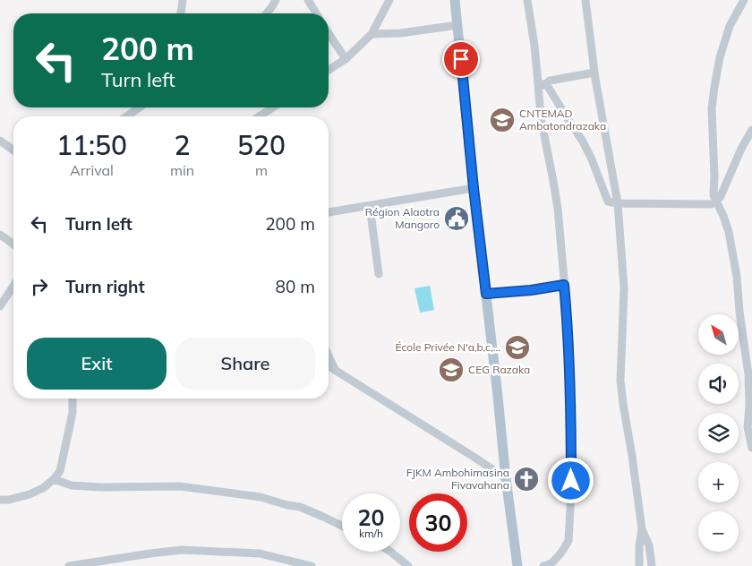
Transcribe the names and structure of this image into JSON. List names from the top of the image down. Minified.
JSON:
{"places":{"school or university":["CNTEMAD Ambatondrazaka","École Privée N'a,b,c,...","CEG Razaka"],"public building":["Région Alaotra Mangoro"],"church":["FJKM Ambohimasina Fivavahana"]},"north":"top left","page":{"turn":["200 m","Turn left"],"eta":["11:50","Arrival","2","min","520","m"],"list":[{"name":"Turn left","value":"200 m"},{"name":"Turn right","value":"80 m"}],"map_buttons":["+","−"],"buttons":["Exit","Share"],"speed":"20 km/h","limit":"30"}}
